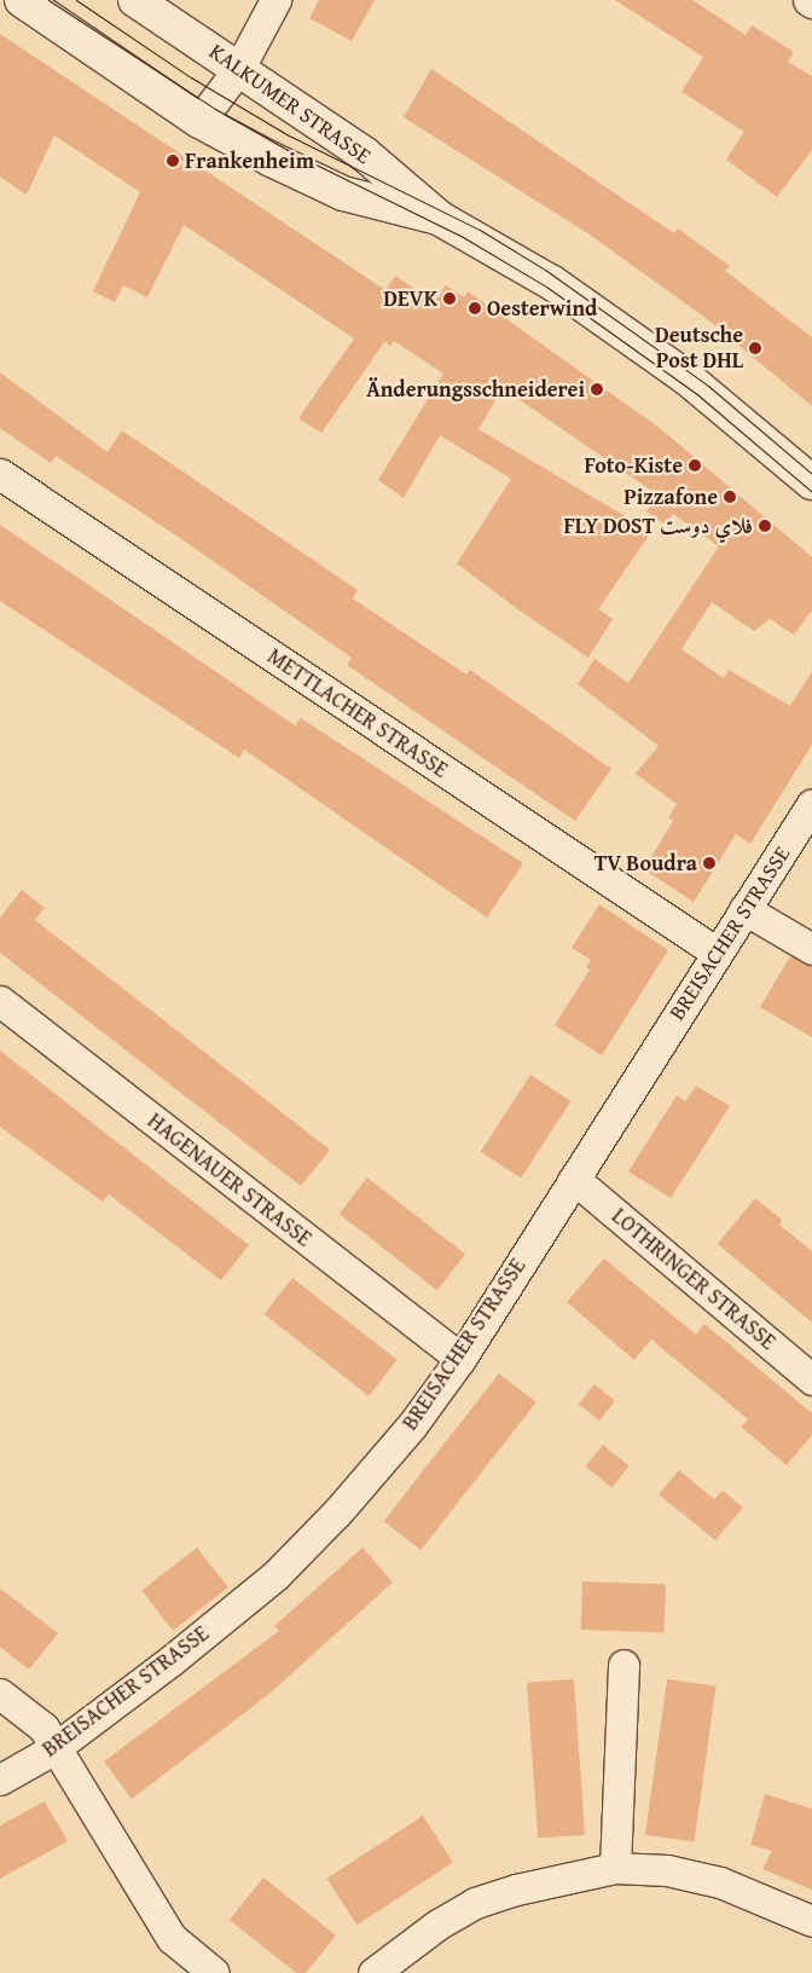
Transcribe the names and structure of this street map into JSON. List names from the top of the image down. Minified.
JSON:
{"streets":{"main road":["KALKUMER STRASSE"],"street":["METTLACHER STRASSE","BREISACHER STRASSE","HAGENAUER STRASSE","LOTHRINGER STRASSE"]},"crossings":[["METTLACHER STRASSE","BREISACHER STRASSE"],["BREISACHER STRASSE","HAGENAUER STRASSE"],["BREISACHER STRASSE","LOTHRINGER STRASSE"]],"places":["Frankenheim","DEVK","Oesterwind","Deutsche Post DHL","Änderungsschneiderei","Foto-Kiste","Pizzafone","FLY DOST فلاي دوست","TV Boudra"]}
